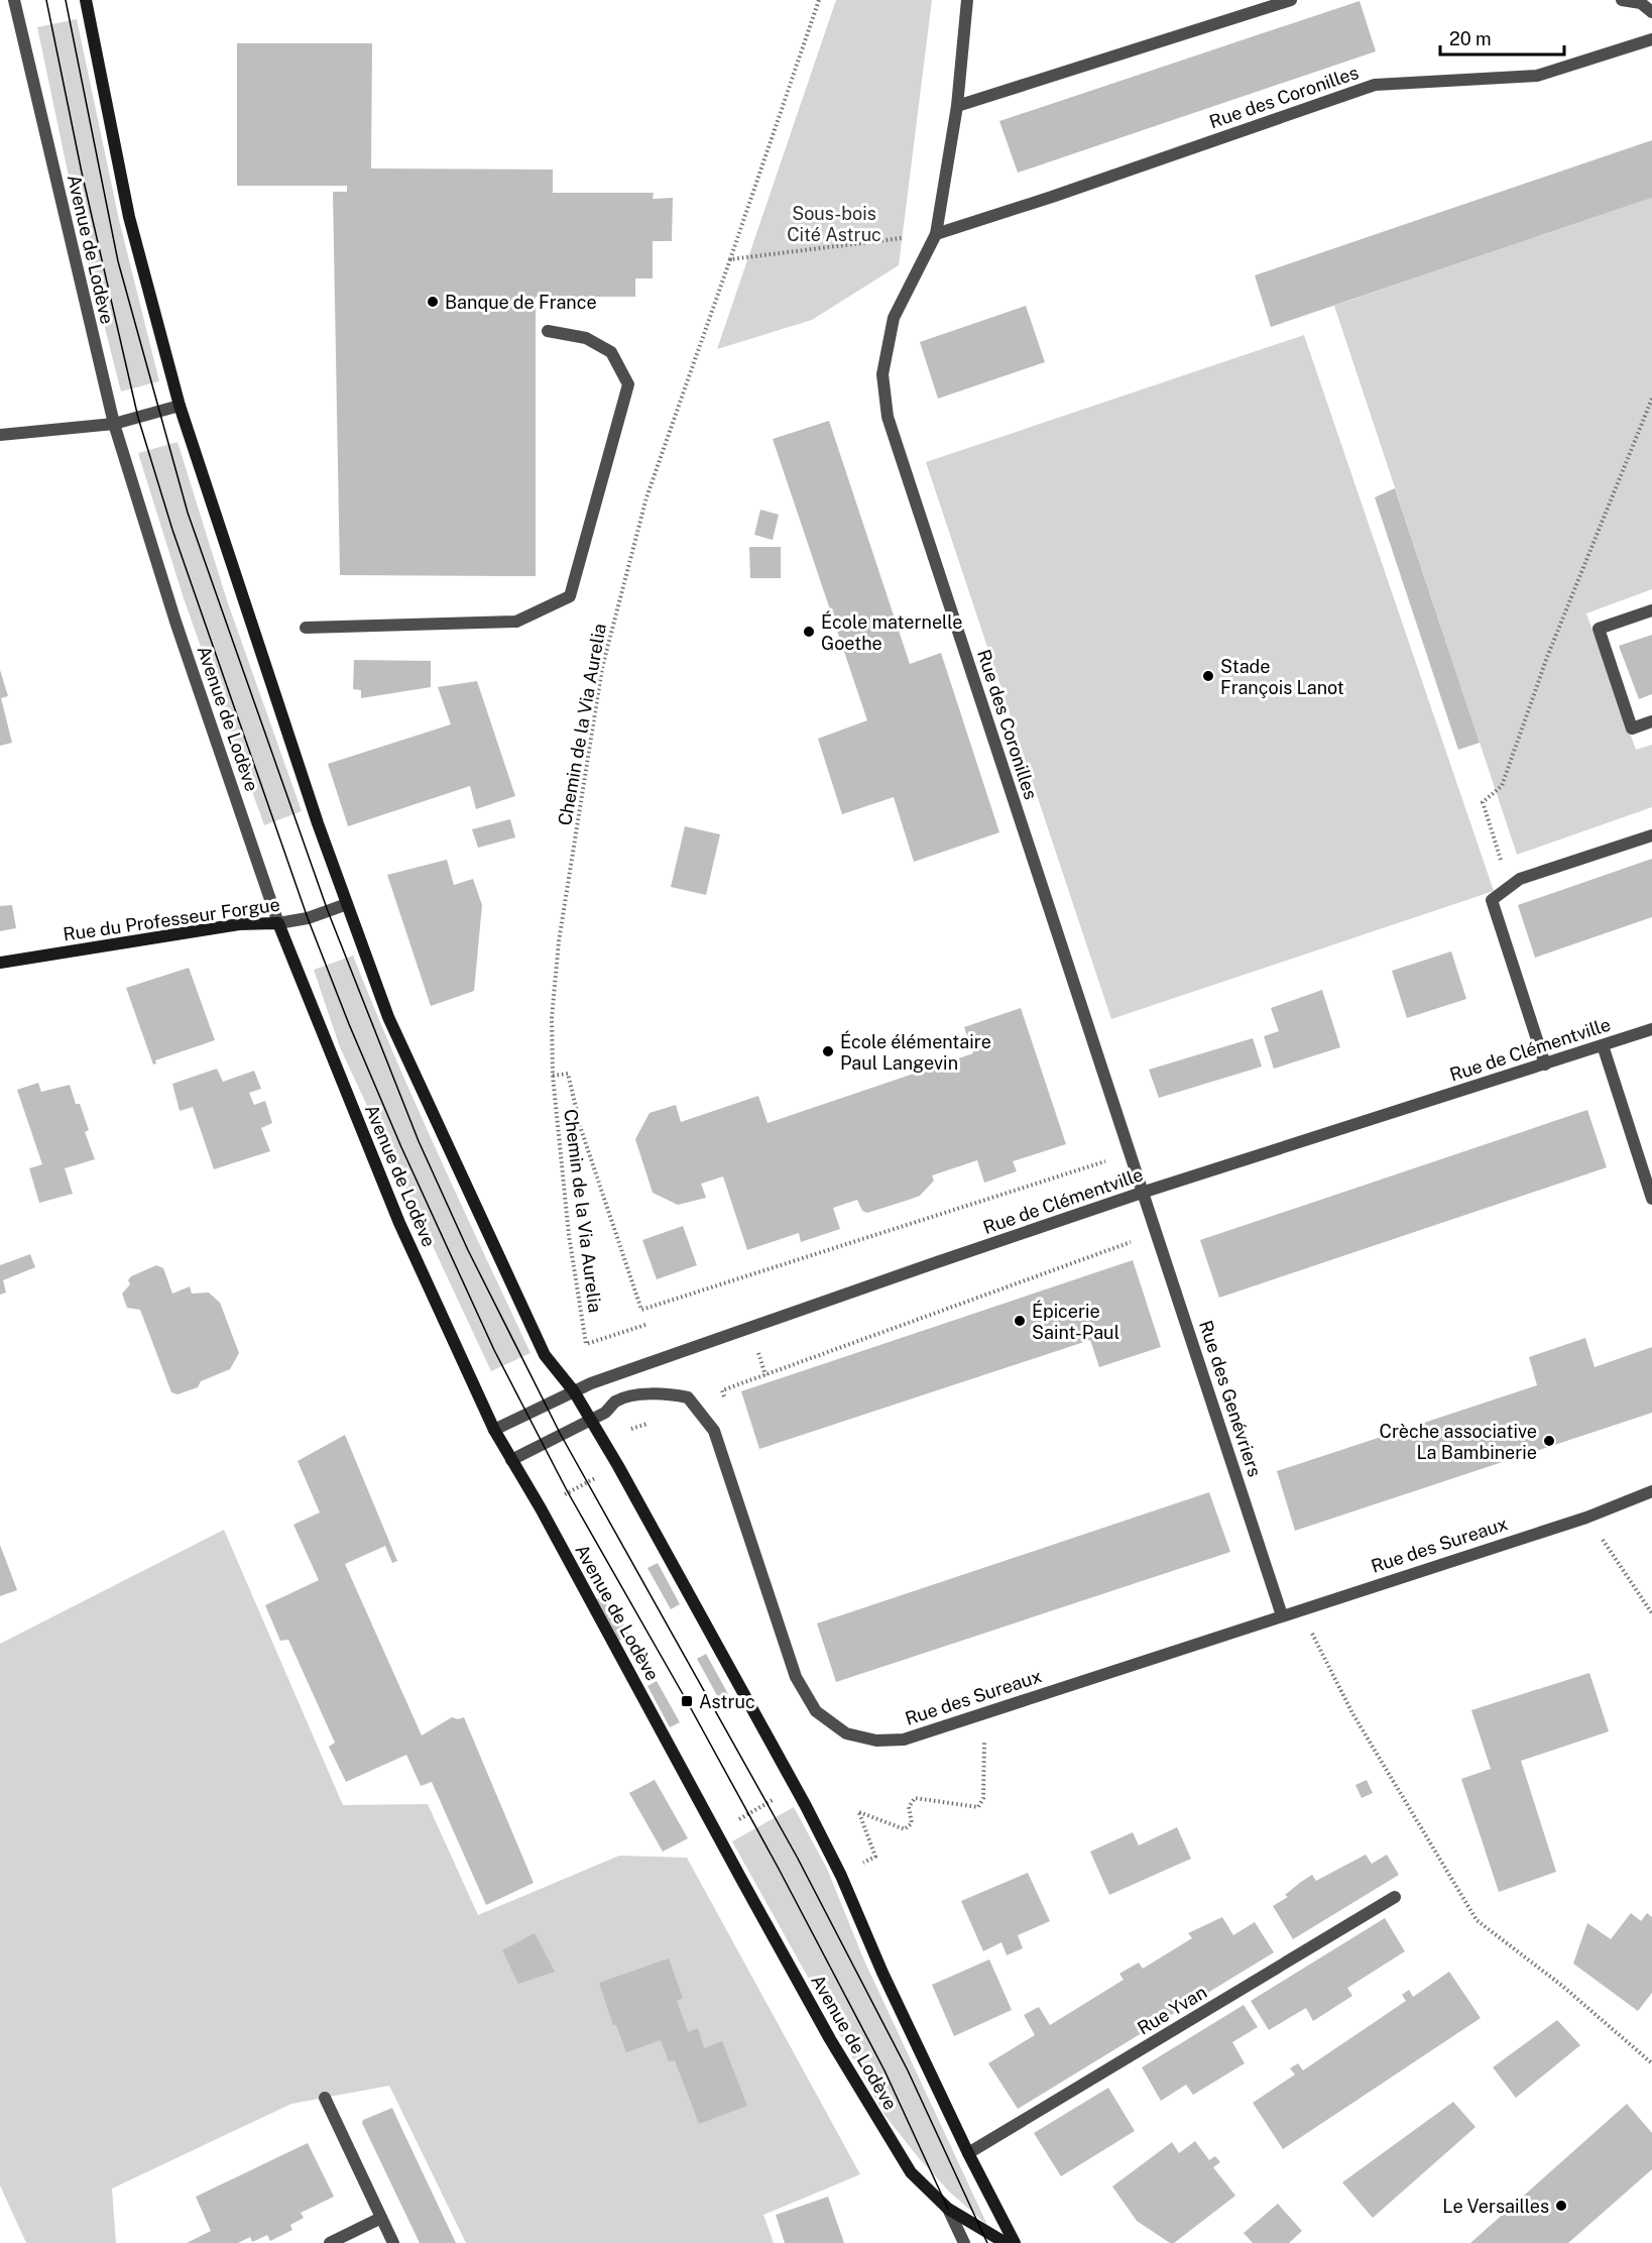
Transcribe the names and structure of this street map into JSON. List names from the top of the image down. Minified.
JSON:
{"streets":{"street":["Rue des Coronilles","Avenue de Lodève","Rue du Professeur Forgue","Rue de Clémentville","Rue des Genévriers","Rue des Sureaux","Rue Yvan"],"path":["Chemin de la Via Aurelia"]},"crossings":[["Rue des Coronilles","Rue de Clémentville"],["Rue des Coronilles","Rue des Genévriers"],["Avenue de Lodève","Rue du Professeur Forgue"],["Avenue de Lodève","Rue de Clémentville"],["Avenue de Lodève","Rue des Sureaux"],["Rue de Clémentville","Rue des Genévriers"],["Rue des Genévriers","Rue des Sureaux"]],"parks":["Sous-bois Cité Astruc"],"places":{"other":["Banque de France","École maternelle Goethe","Stade François Lanot","École élémentaire Paul Langevin","Épicerie Saint-Paul","Crèche associative La Bambinerie","Le Versailles"],"transit":["Astruc"]},"scale_bar":"20 m"}
